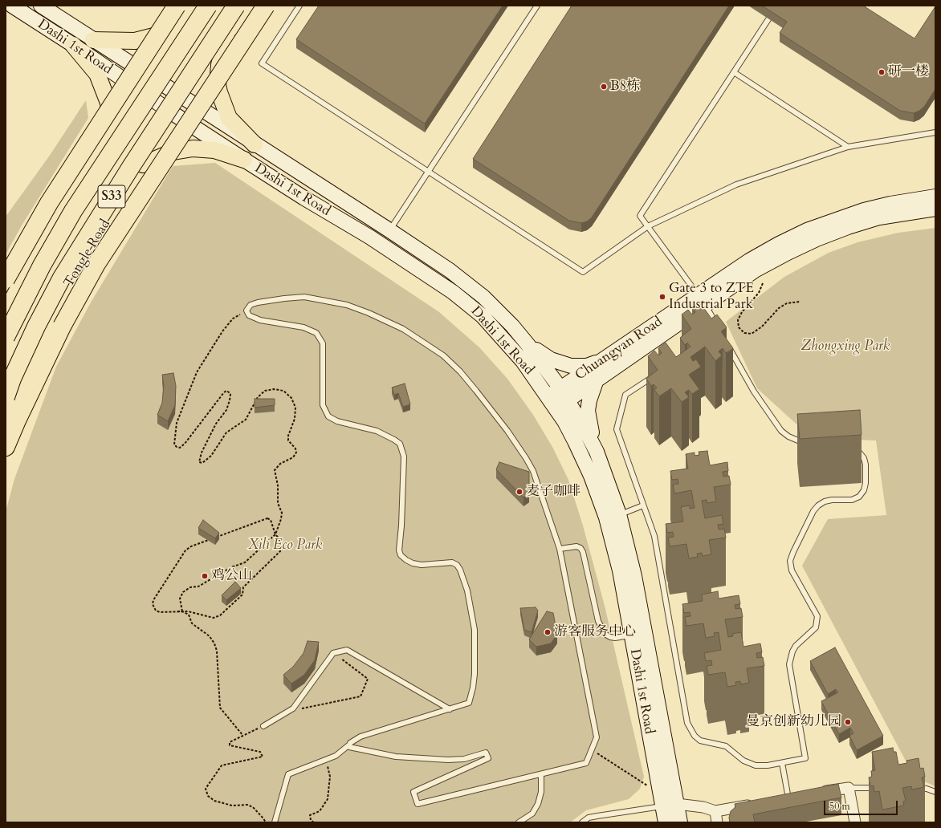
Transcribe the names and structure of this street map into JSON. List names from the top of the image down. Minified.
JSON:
{"streets":{"highway":["S33"],"main road":["Dashi 1st Road","Tongle Road","Chuangyan Road"]},"crossings":[["Dashi 1st Road","Tongle Road"],["Dashi 1st Road","Chuangyan Road"]],"parks":["Zhongxing Park","Xili Eco Park"],"places":["研一楼","B8栋","Gate 3 to ZTE Industrial Park","麦子咖啡","鸡公山","游客服务中心","曼京创新幼儿园"],"scale_bar":"50 m"}
